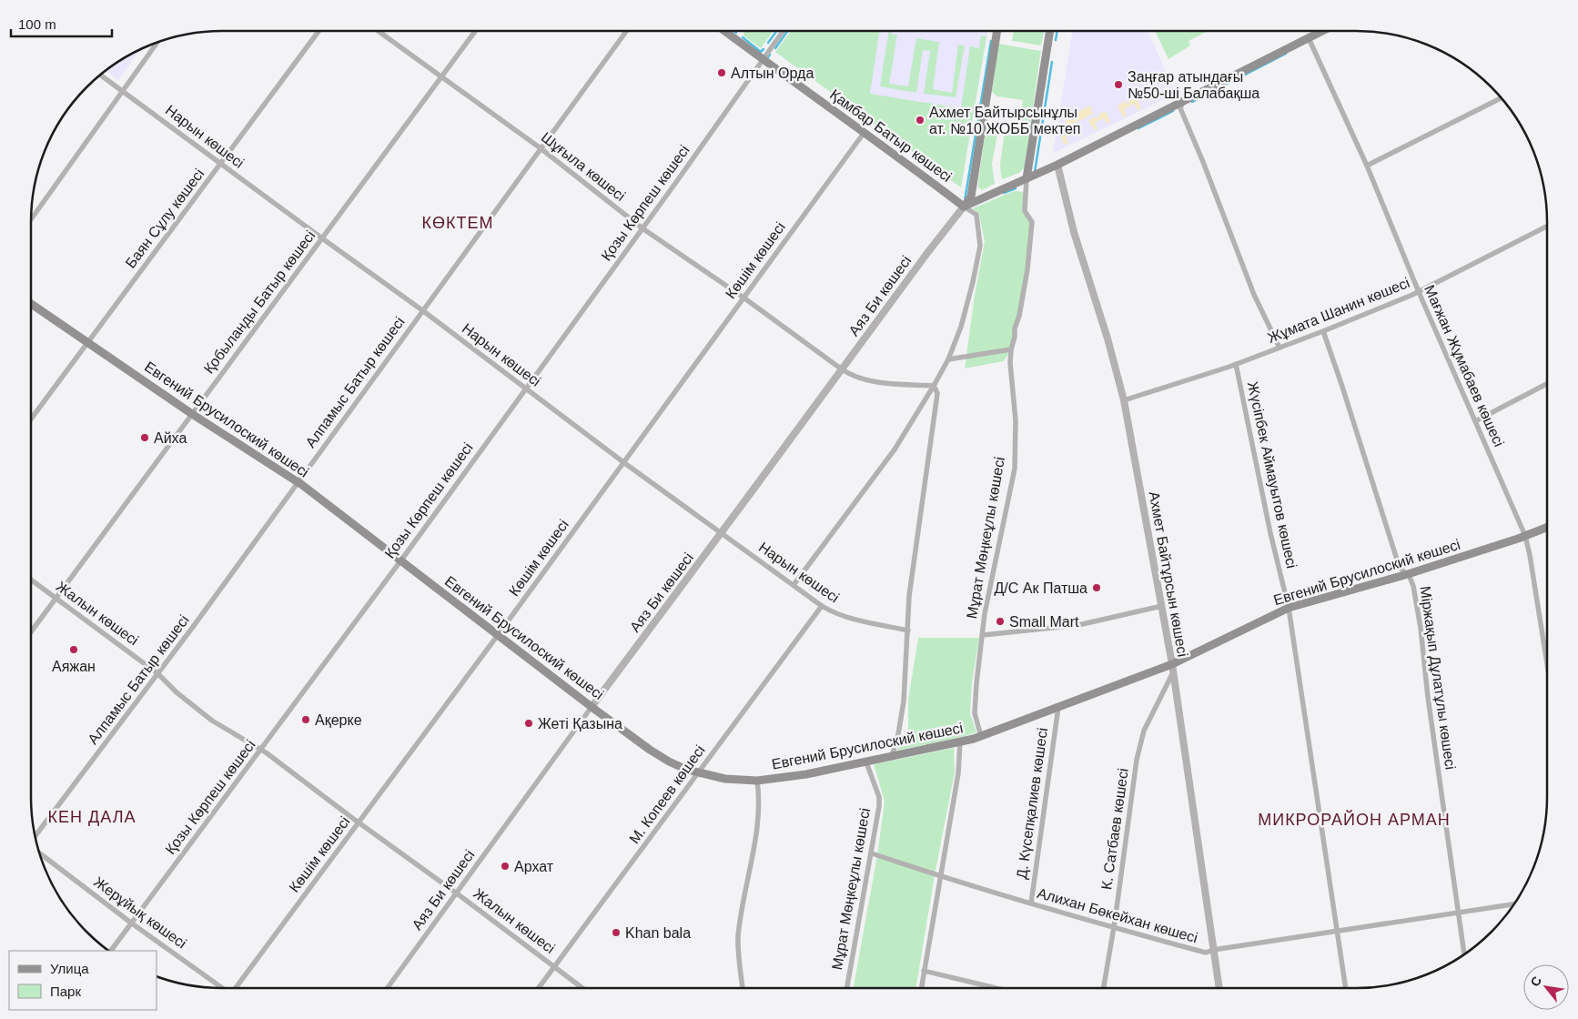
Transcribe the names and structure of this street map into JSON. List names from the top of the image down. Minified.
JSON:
{"streets":{"main road":["Қамбар Батыр көшесі","Евгений Брусилоский көшесі","Мұрат Мөңкеұлы көшесі"],"street":["Нарын көшесі","Шұғыла көшесі","Қозы Көрпеш көшесі","Баян Сұлу көшесі","Көшім көшесі","Аяз Би көшесі","Қобыланды Батыр көшесі","Жұмата Шанин көшесі","Мағжан Жұмабаев көшесі","Алпамыс Батыр көшесі","Жүсіпбек Аймауытов көшесі","Ахмет Байтұрсын көшесі","Жалын көшесі","Міржақып Дұлатұлы көшесі","М. Копеев көшесі","Д. Күсепқалиев көшесі","К. Сатбаев көшесі","Жерұйық көшесі","Алихан Бөкейхан көшесі"]},"crossings":[["Қамбар Батыр көшесі","Қозы Көрпеш көшесі"],["Қамбар Батыр көшесі","Көшім көшесі"],["Қамбар Батыр көшесі","Аяз Би көшесі"],["Нарын көшесі","Қозы Көрпеш көшесі"],["Нарын көшесі","Баян Сұлу көшесі"],["Нарын көшесі","Көшім көшесі"],["Нарын көшесі","Аяз Би көшесі"],["Нарын көшесі","Қобыланды Батыр көшесі"],["Нарын көшесі","Алпамыс Батыр көшесі"],["Нарын көшесі","М. Копеев көшесі"],["Шұғыла көшесі","Қозы Көрпеш көшесі"],["Шұғыла көшесі","Көшім көшесі"],["Шұғыла көшесі","Аяз Би көшесі"],["Шұғыла көшесі","Қобыланды Батыр көшесі"],["Шұғыла көшесі","Алпамыс Батыр көшесі"],["Қозы Көрпеш көшесі","Евгений Брусилоский көшесі"],["Қозы Көрпеш көшесі","Жалын көшесі"],["Қозы Көрпеш көшесі","Жерұйық көшесі"],["Баян Сұлу көшесі","Евгений Брусилоский көшесі"],["Көшім көшесі","Евгений Брусилоский көшесі"],["Көшім көшесі","Жалын көшесі"],["Аяз Би көшесі","Евгений Брусилоский көшесі"],["Аяз Би көшесі","Жалын көшесі"],["Қобыланды Батыр көшесі","Евгений Брусилоский көшесі"],["Қобыланды Батыр көшесі","Жалын көшесі"],["Жұмата Шанин көшесі","Мағжан Жұмабаев көшесі"],["Жұмата Шанин көшесі","Жүсіпбек Аймауытов көшесі"],["Жұмата Шанин көшесі","Ахмет Байтұрсын көшесі"],["Жұмата Шанин көшесі","Міржақып Дұлатұлы көшесі"],["Мағжан Жұмабаев көшесі","Евгений Брусилоский көшесі"],["Алпамыс Батыр көшесі","Евгений Брусилоский көшесі"],["Алпамыс Батыр көшесі","Жалын көшесі"],["Евгений Брусилоский көшесі","Жүсіпбек Аймауытов көшесі"],["Евгений Брусилоский көшесі","Мұрат Мөңкеұлы көшесі"],["Евгений Брусилоский көшесі","Ахмет Байтұрсын көшесі"],["Евгений Брусилоский көшесі","Міржақып Дұлатұлы көшесі"],["Евгений Брусилоский көшесі","М. Копеев көшесі"],["Евгений Брусилоский көшесі","Д. Күсепқалиев көшесі"],["Евгений Брусилоский көшесі","К. Сатбаев көшесі"],["Жүсіпбек Аймауытов көшесі","Алихан Бөкейхан көшесі"],["Мұрат Мөңкеұлы көшесі","Алихан Бөкейхан көшесі"],["Ахмет Байтұрсын көшесі","К. Сатбаев көшесі"],["Ахмет Байтұрсын көшесі","Алихан Бөкейхан көшесі"],["Жалын көшесі","М. Копеев көшесі"],["Міржақып Дұлатұлы көшесі","Алихан Бөкейхан көшесі"],["Д. Күсепқалиев көшесі","Алихан Бөкейхан көшесі"],["К. Сатбаев көшесі","Алихан Бөкейхан көшесі"]],"districts":["КӨКТЕМ","КЕН ДАЛА","МИКРОРАЙОН АРМАН"],"places":["Алтын Орда","Заңғар атындағы №50-ші Балабақша","Ахмет Байтырсынұлы ат. №10 ЖОББ мектеп","Айха","Д/С Ак Патша","Small Mart","Аяжан","Ақерке","Жеті Қазына","Архат","Khan bala"],"legend":["Улица","Парк"],"scale_bar":"100 m","north":"top left"}
